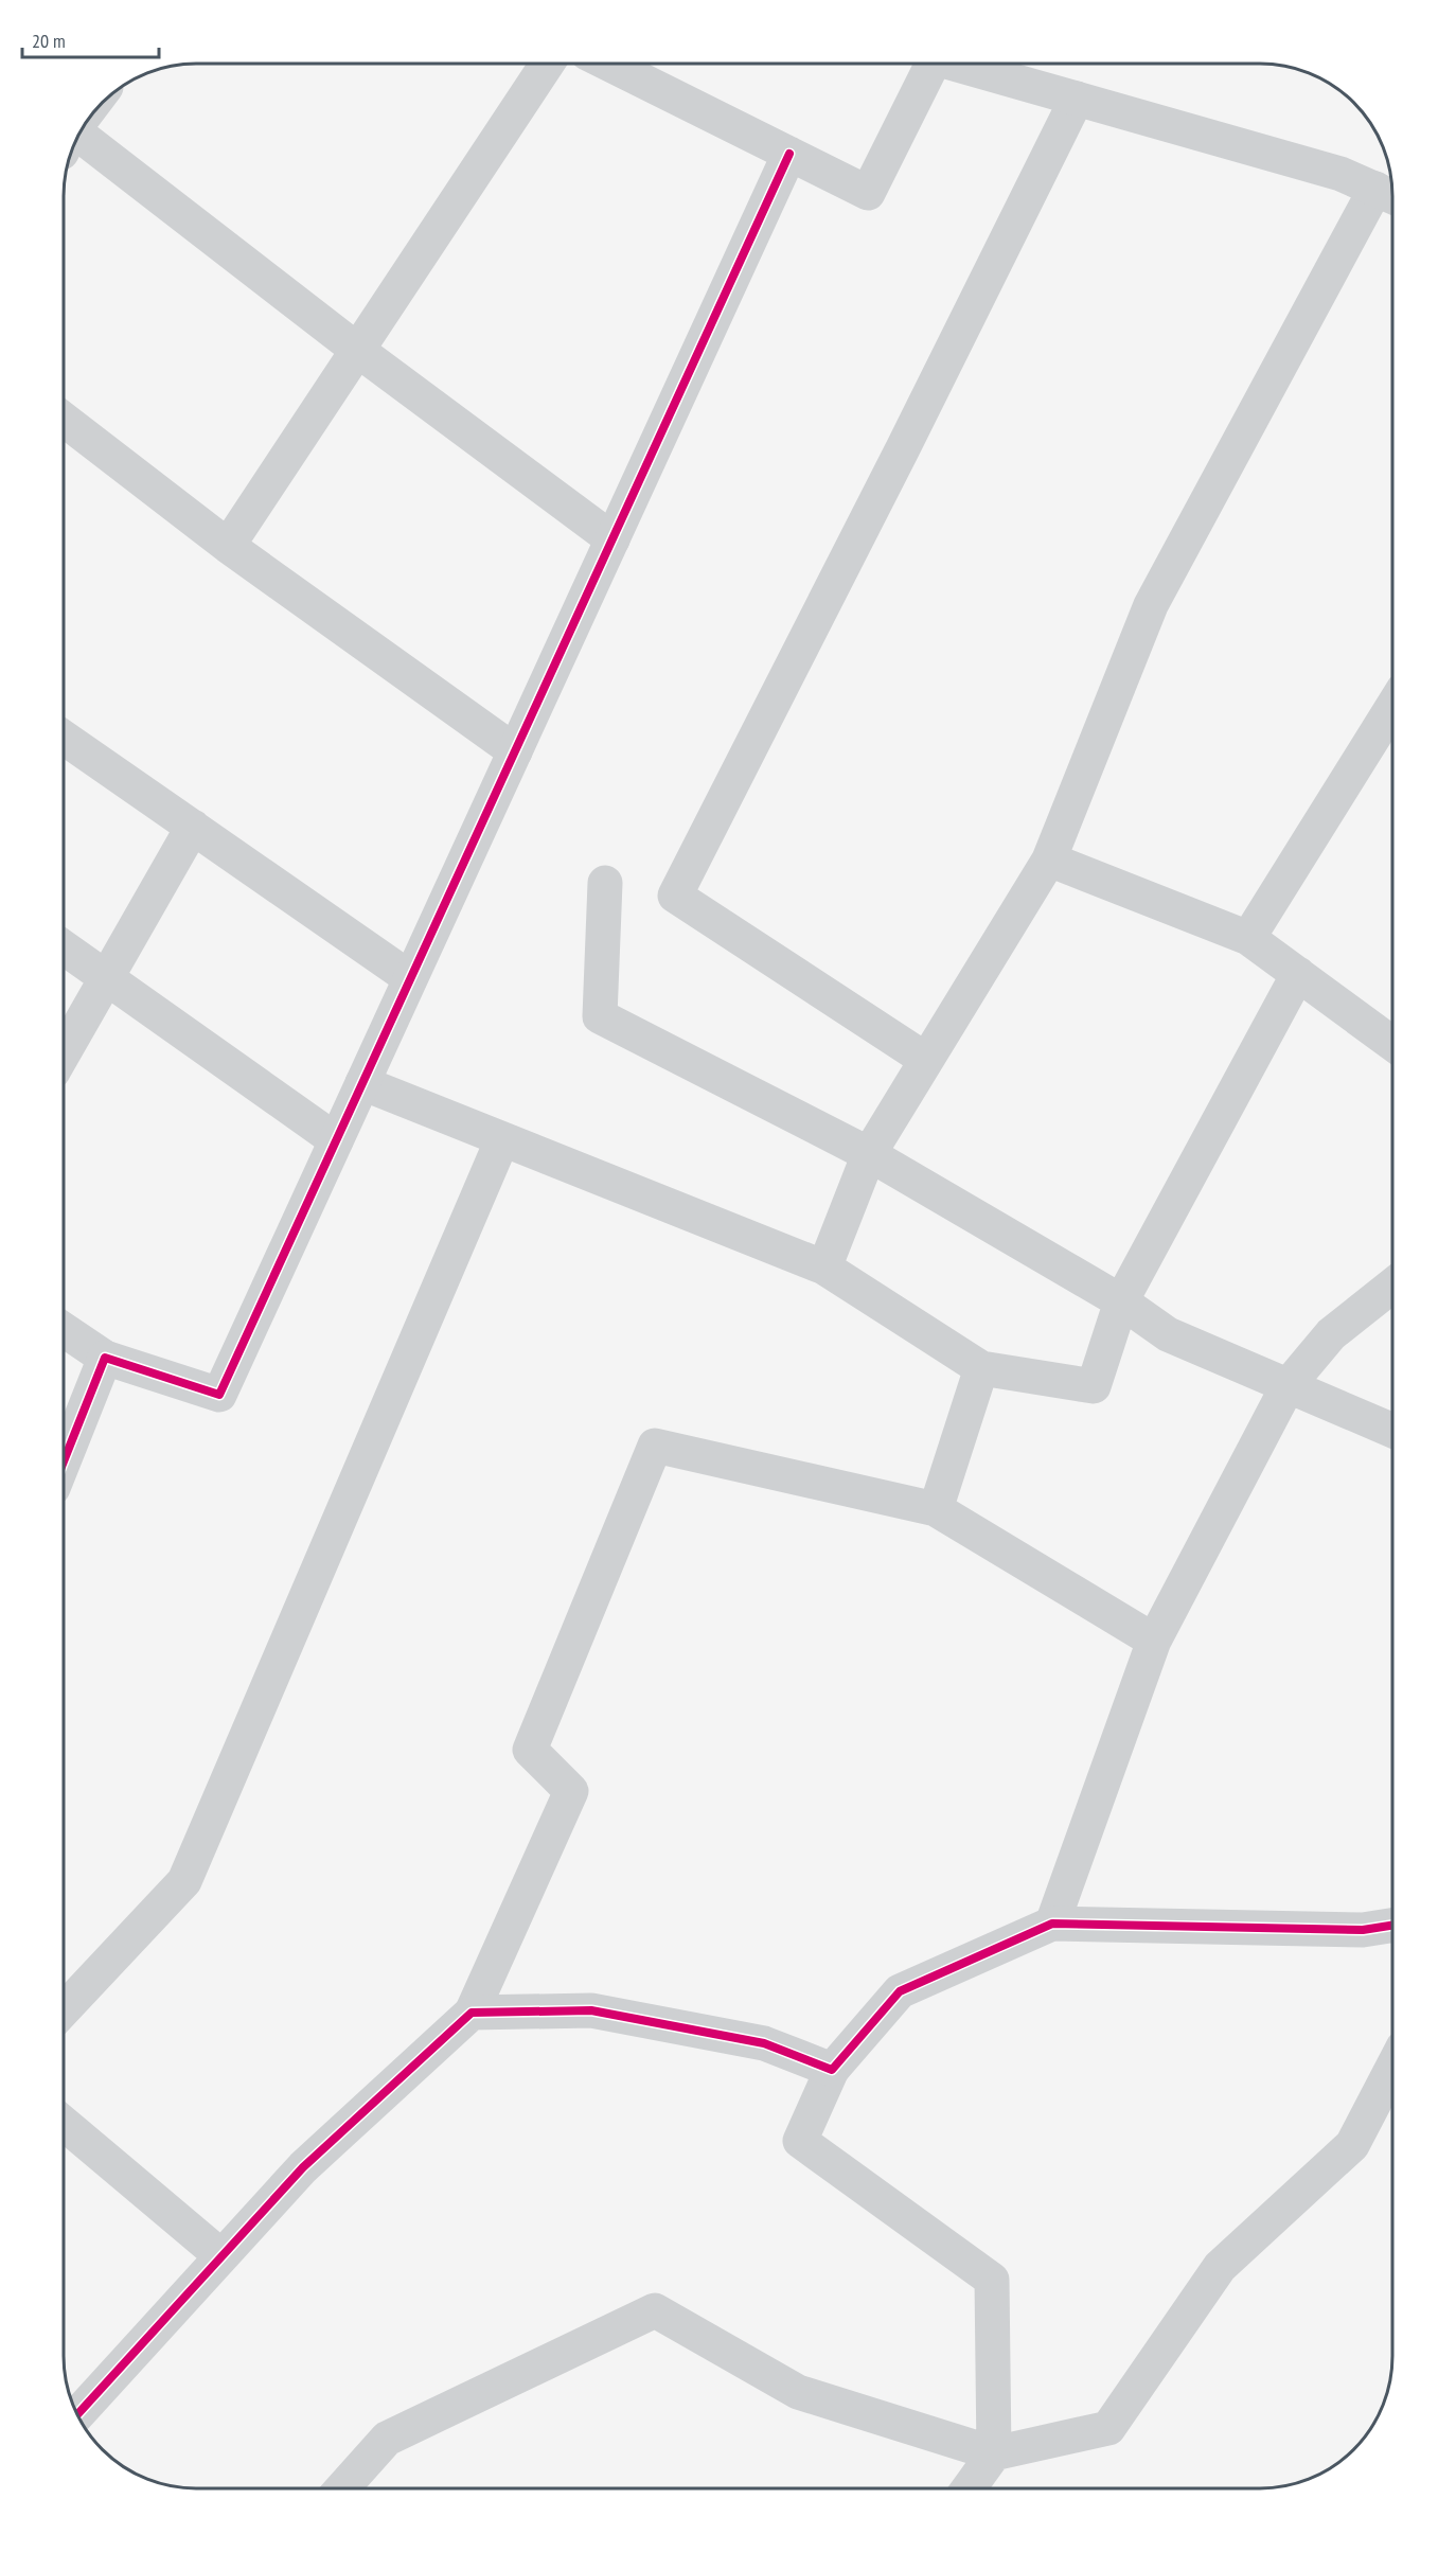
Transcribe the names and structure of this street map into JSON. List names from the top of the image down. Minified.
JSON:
{"scale_bar":"20 m"}
